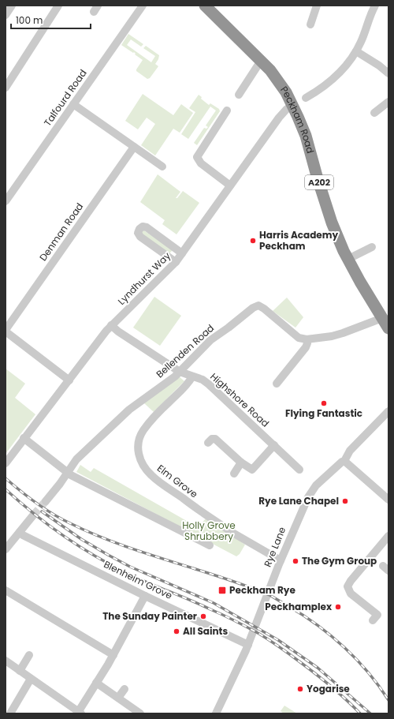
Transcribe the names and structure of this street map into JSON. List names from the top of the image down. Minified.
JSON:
{"streets":{"highway":["Peckham Road","A202"],"street":["Talfourd Road","Denman Road","Lyndhurst Way","Bellenden Road","Highshore Road","Elm Grove","Rye Lane","Blenheim Grove"]},"crossings":[["Peckham Road","A202"],["Peckham Road","Lyndhurst Way"],["Lyndhurst Way","Highshore Road"],["Bellenden Road","Highshore Road"],["Highshore Road","Elm Grove"],["Elm Grove","Rye Lane"],["Rye Lane","Blenheim Grove"]],"parks":["Holly Grove Shrubbery"],"places":{"other":["Harris Academy Peckham","Flying Fantastic","Rye Lane Chapel","The Gym Group","Peckhamplex","The Sunday Painter","All Saints","Yogarise"],"transit":["Peckham Rye"]},"scale_bar":"100 m"}
